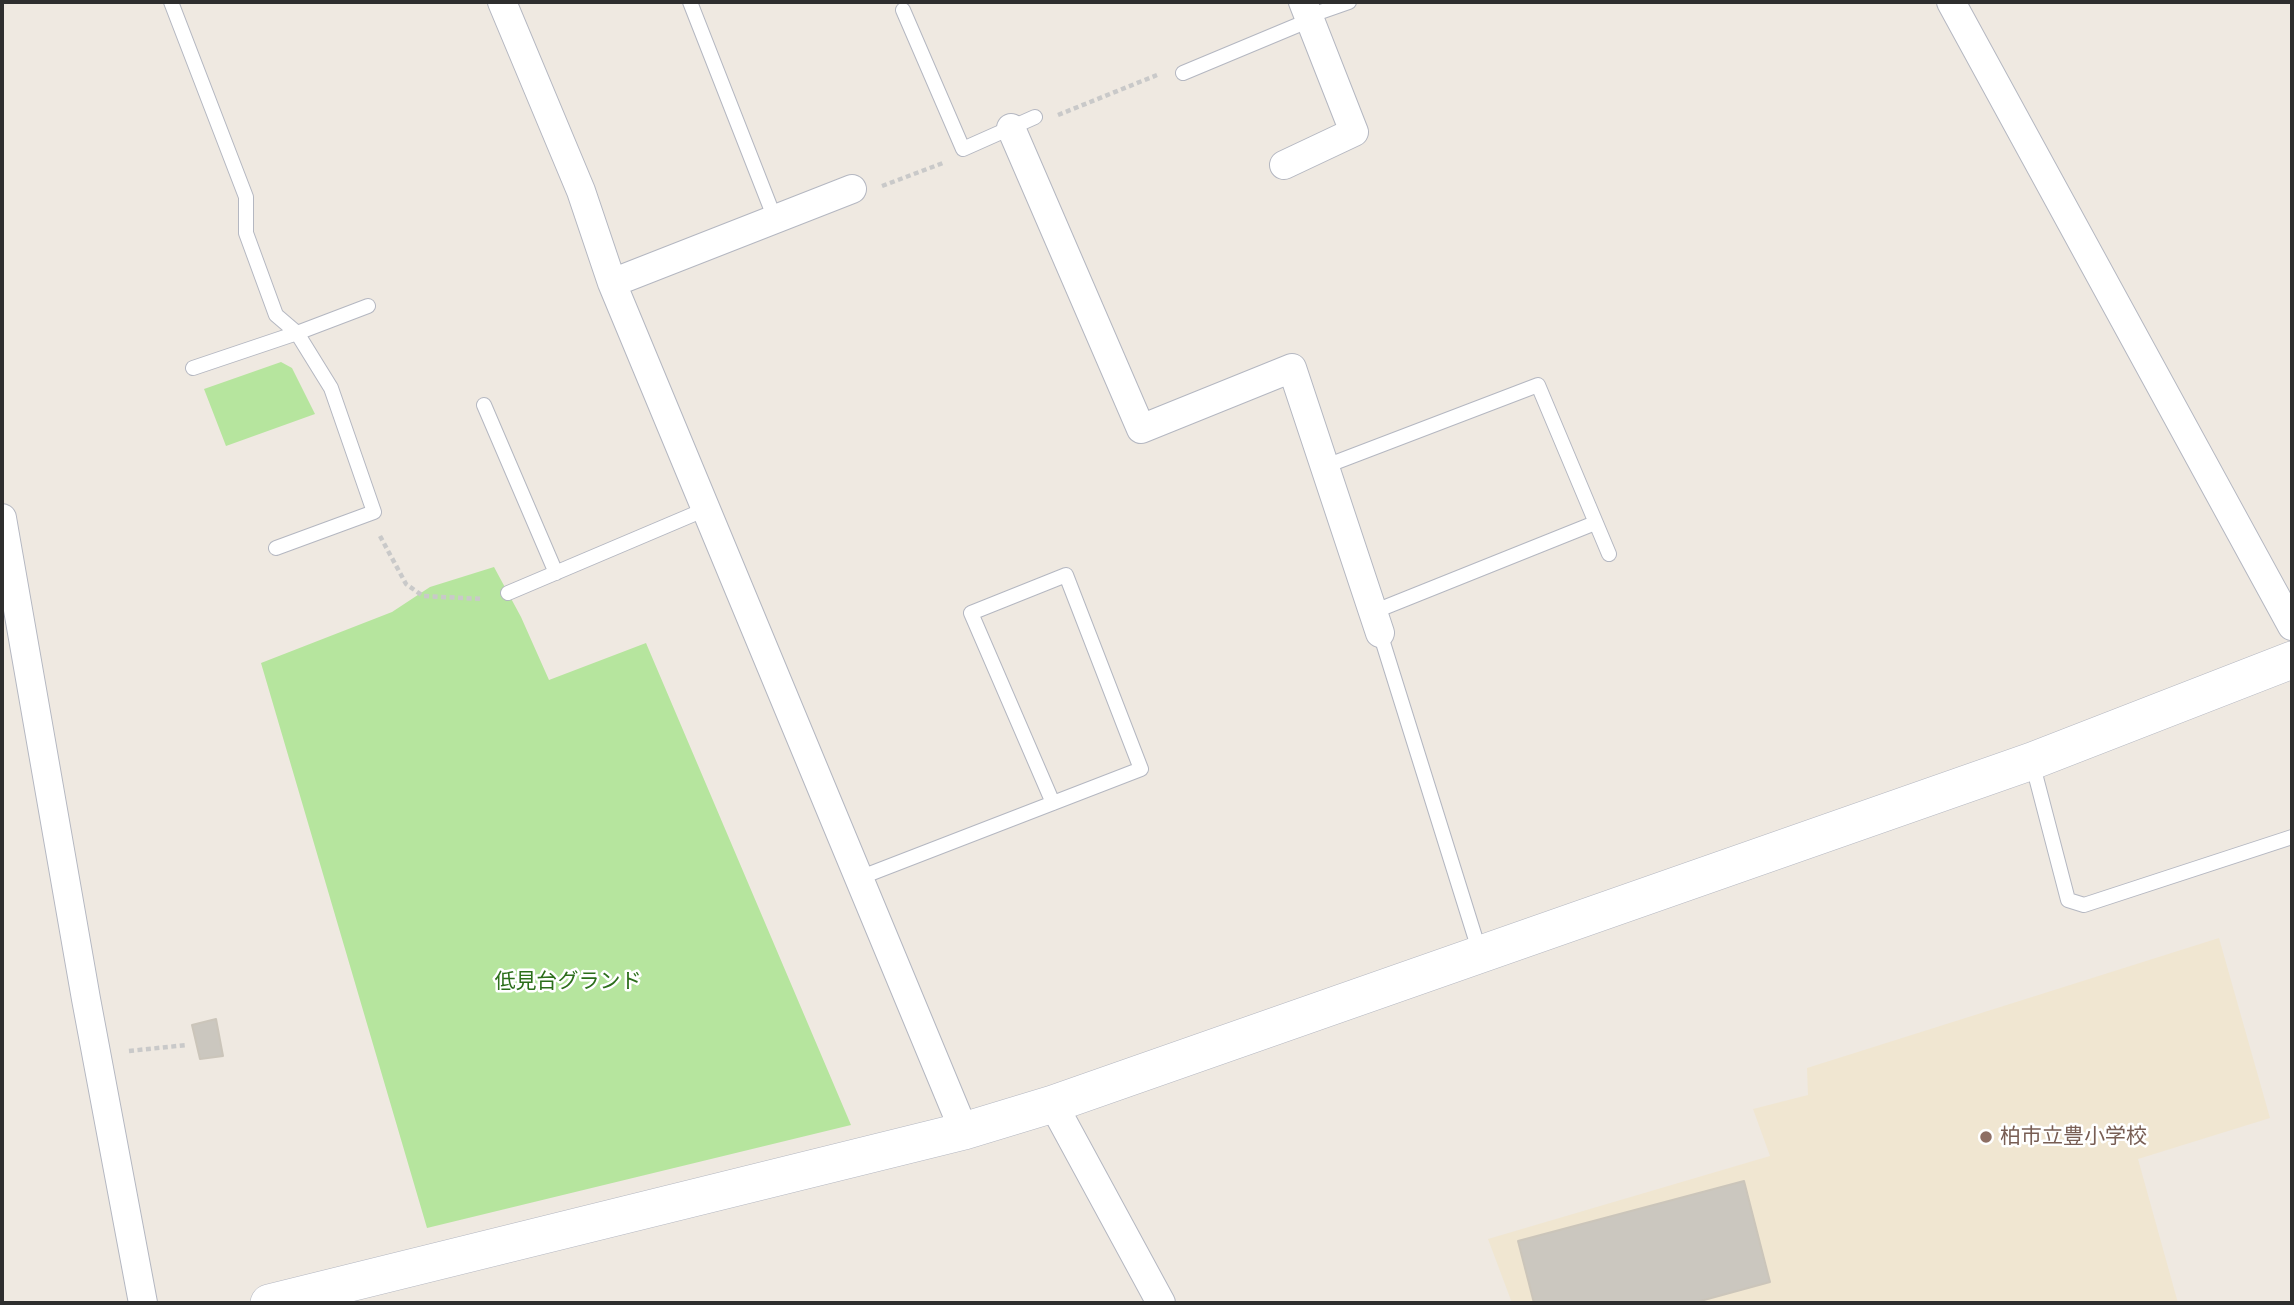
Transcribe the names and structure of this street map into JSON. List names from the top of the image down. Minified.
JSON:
{"parks":["低見台グランド"],"places":["柏市立豊小学校"]}
